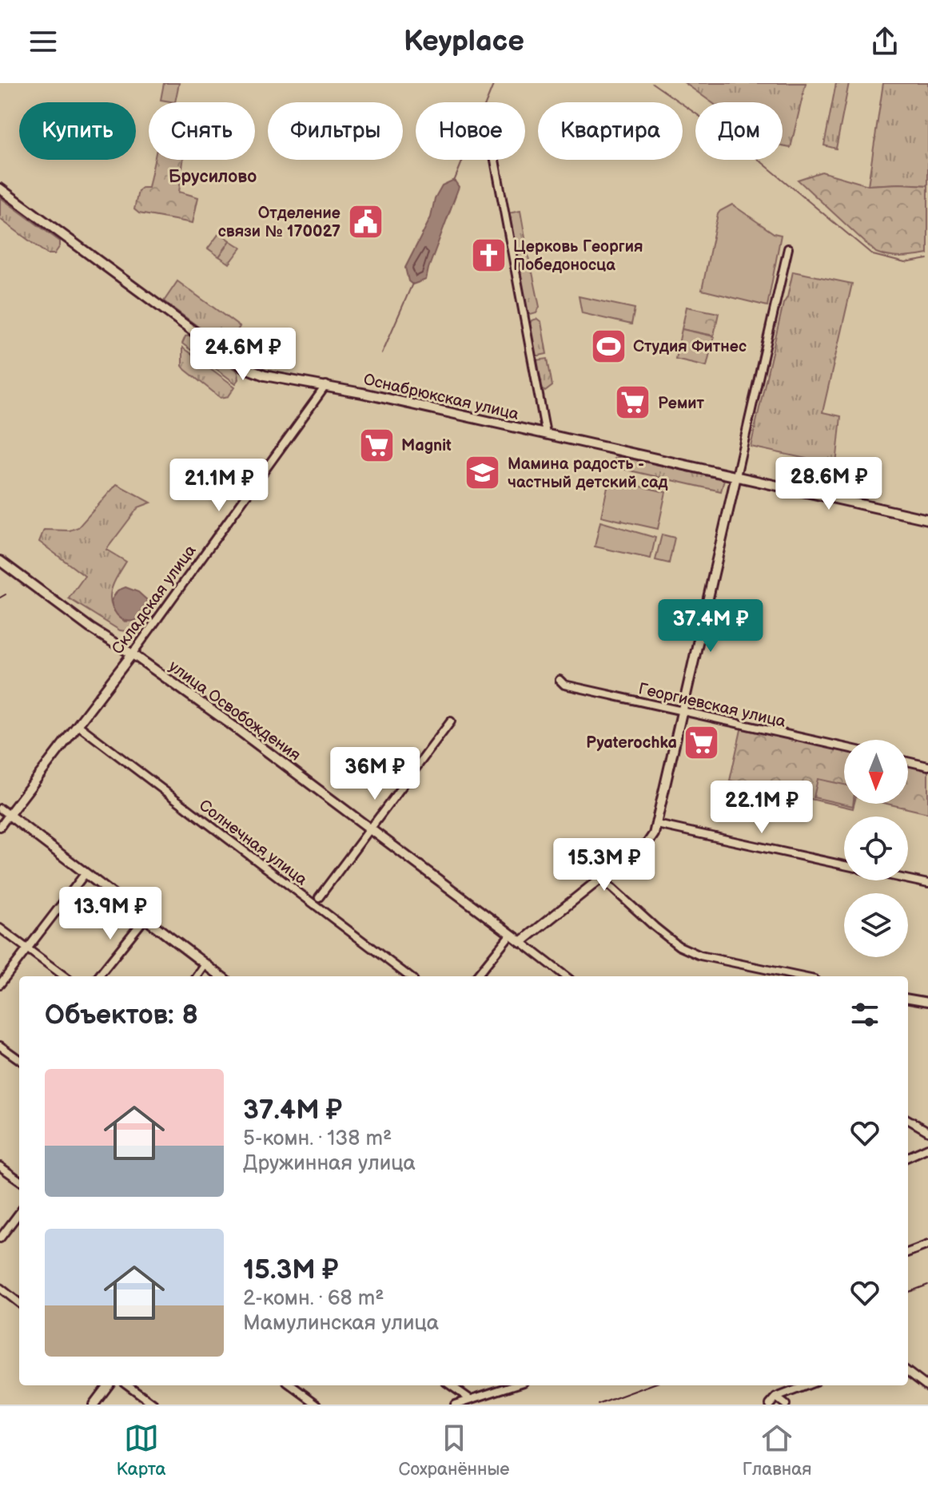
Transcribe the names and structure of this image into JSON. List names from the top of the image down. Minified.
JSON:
{"streets":{"street":["Оснабрюкская улица","Складская улица","Георгиевская улица","улица Освобождения","Солнечная улица"]},"crossings":[["Оснабрюкская улица","Складская улица"],["Складская улица","улица Освобождения"],["Складская улица","Солнечная улица"]],"districts":["Брусилово"],"places":{"public building":["Отделение связи № 170027"],"church":["Церковь Георгия Победоносца"],"sports":["Студия Фитнес"],"supermarket":["Ремит","Magnit","Pyaterochka"],"school or university":["Мамина радость - частный детский сад"]},"north":"bottom","page":{"header":"Keyplace","chip":["Купить","Снять","Фильтры","Новое","Квартира","Дом"],"price":["24.6M ₽","28.6M ₽","21.1M ₽","37.4M ₽","36M ₽","22.1M ₽","15.3M ₽","13.9M ₽"],"heading":"Объектов: 8","list":[{"name":"37.4M ₽","note":"5-комн. · 138 m² · Дружинная улица"},{"name":"15.3M ₽","note":"2-комн. · 68 m² · Мамулинская улица"}],"tabs":["Карта","Сохранённые","Главная"]}}
